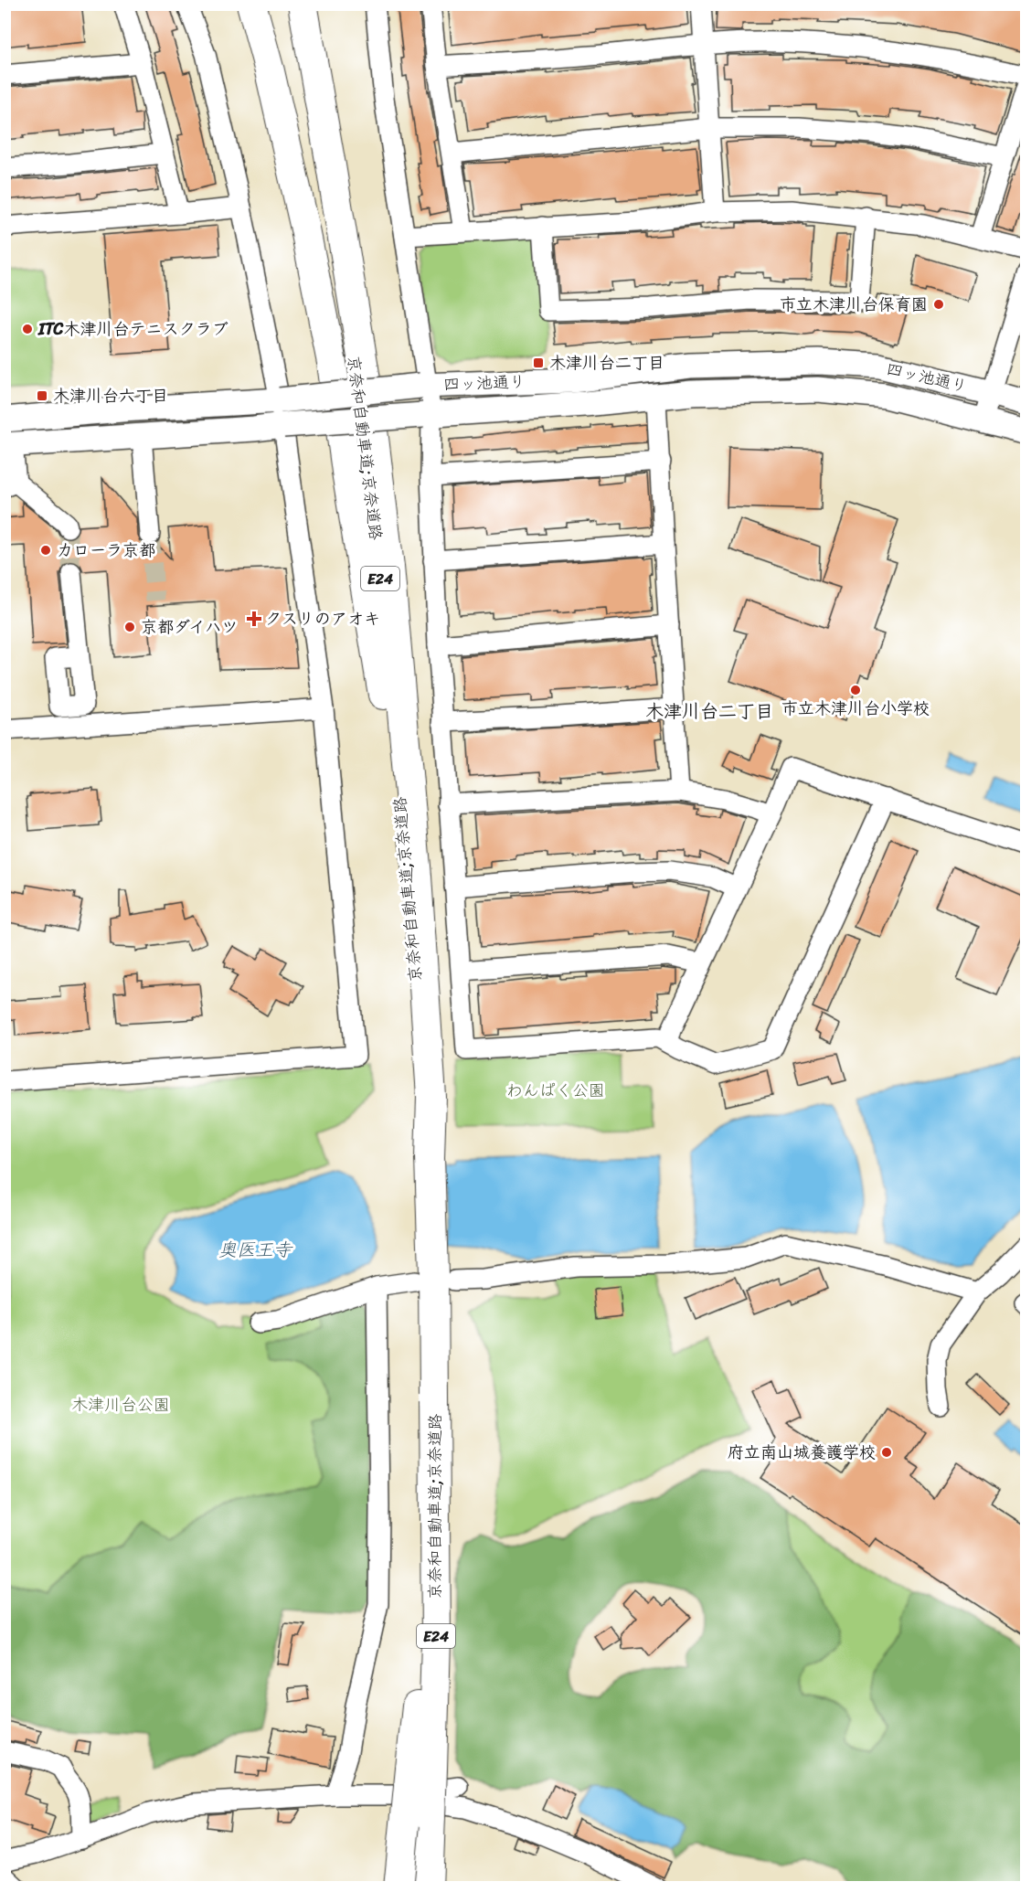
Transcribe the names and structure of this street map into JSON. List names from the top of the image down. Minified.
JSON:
{"streets":{"highway":["京奈和自動車道;京奈道路","E24"],"main road":["四ッ池通り"]},"districts":["木津川台二丁目"],"water":["奥医王寺"],"parks":["わんぱく公園","木津川台公園"],"places":{"other":["市立木津川台保育園","ITC木津川台テニスクラブ","カローラ京都","京都ダイハツ","市立木津川台小学校","府立南山城養護学校"],"transit":["木津川台二丁目","木津川台六丁目"],"health":["クスリのアオキ"]}}
